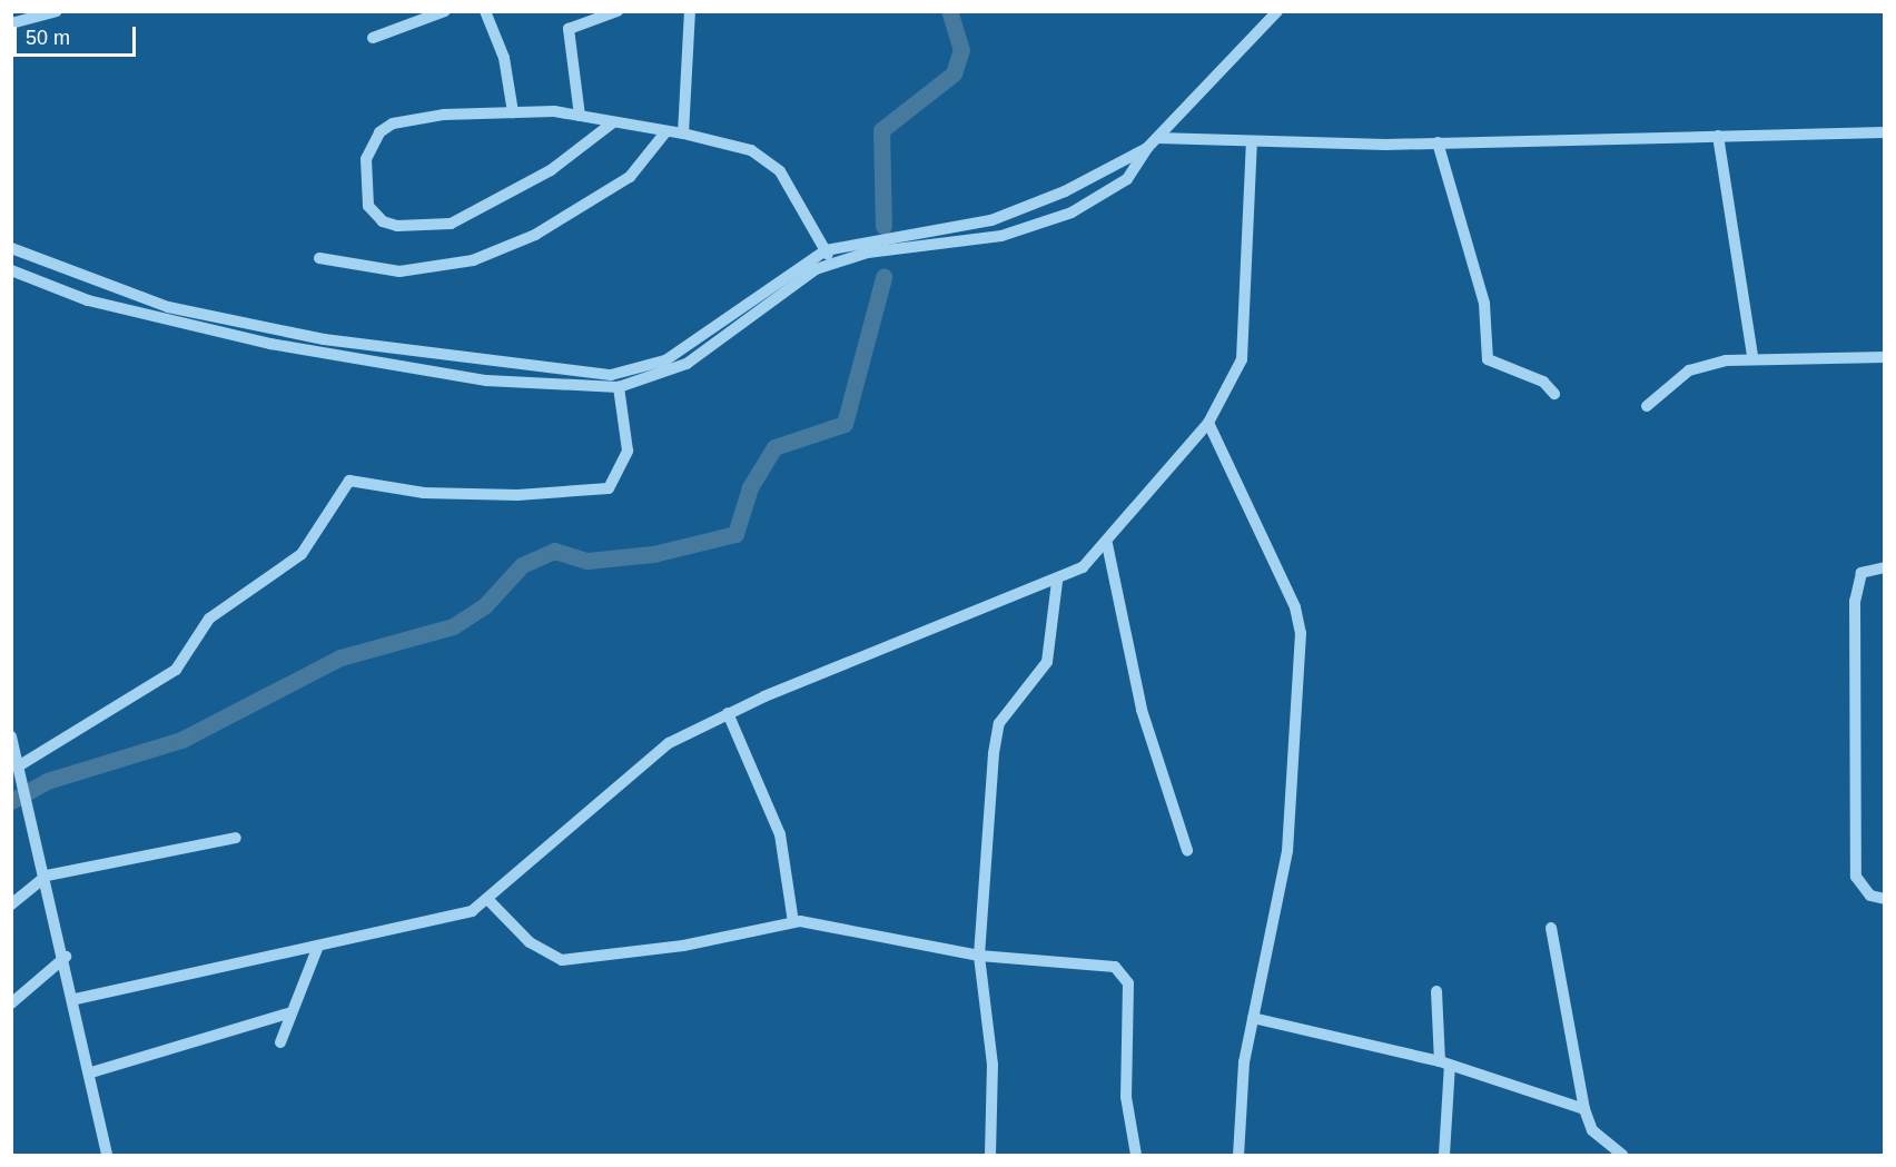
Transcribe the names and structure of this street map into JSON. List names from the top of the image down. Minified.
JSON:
{"scale_bar":"50 m"}
